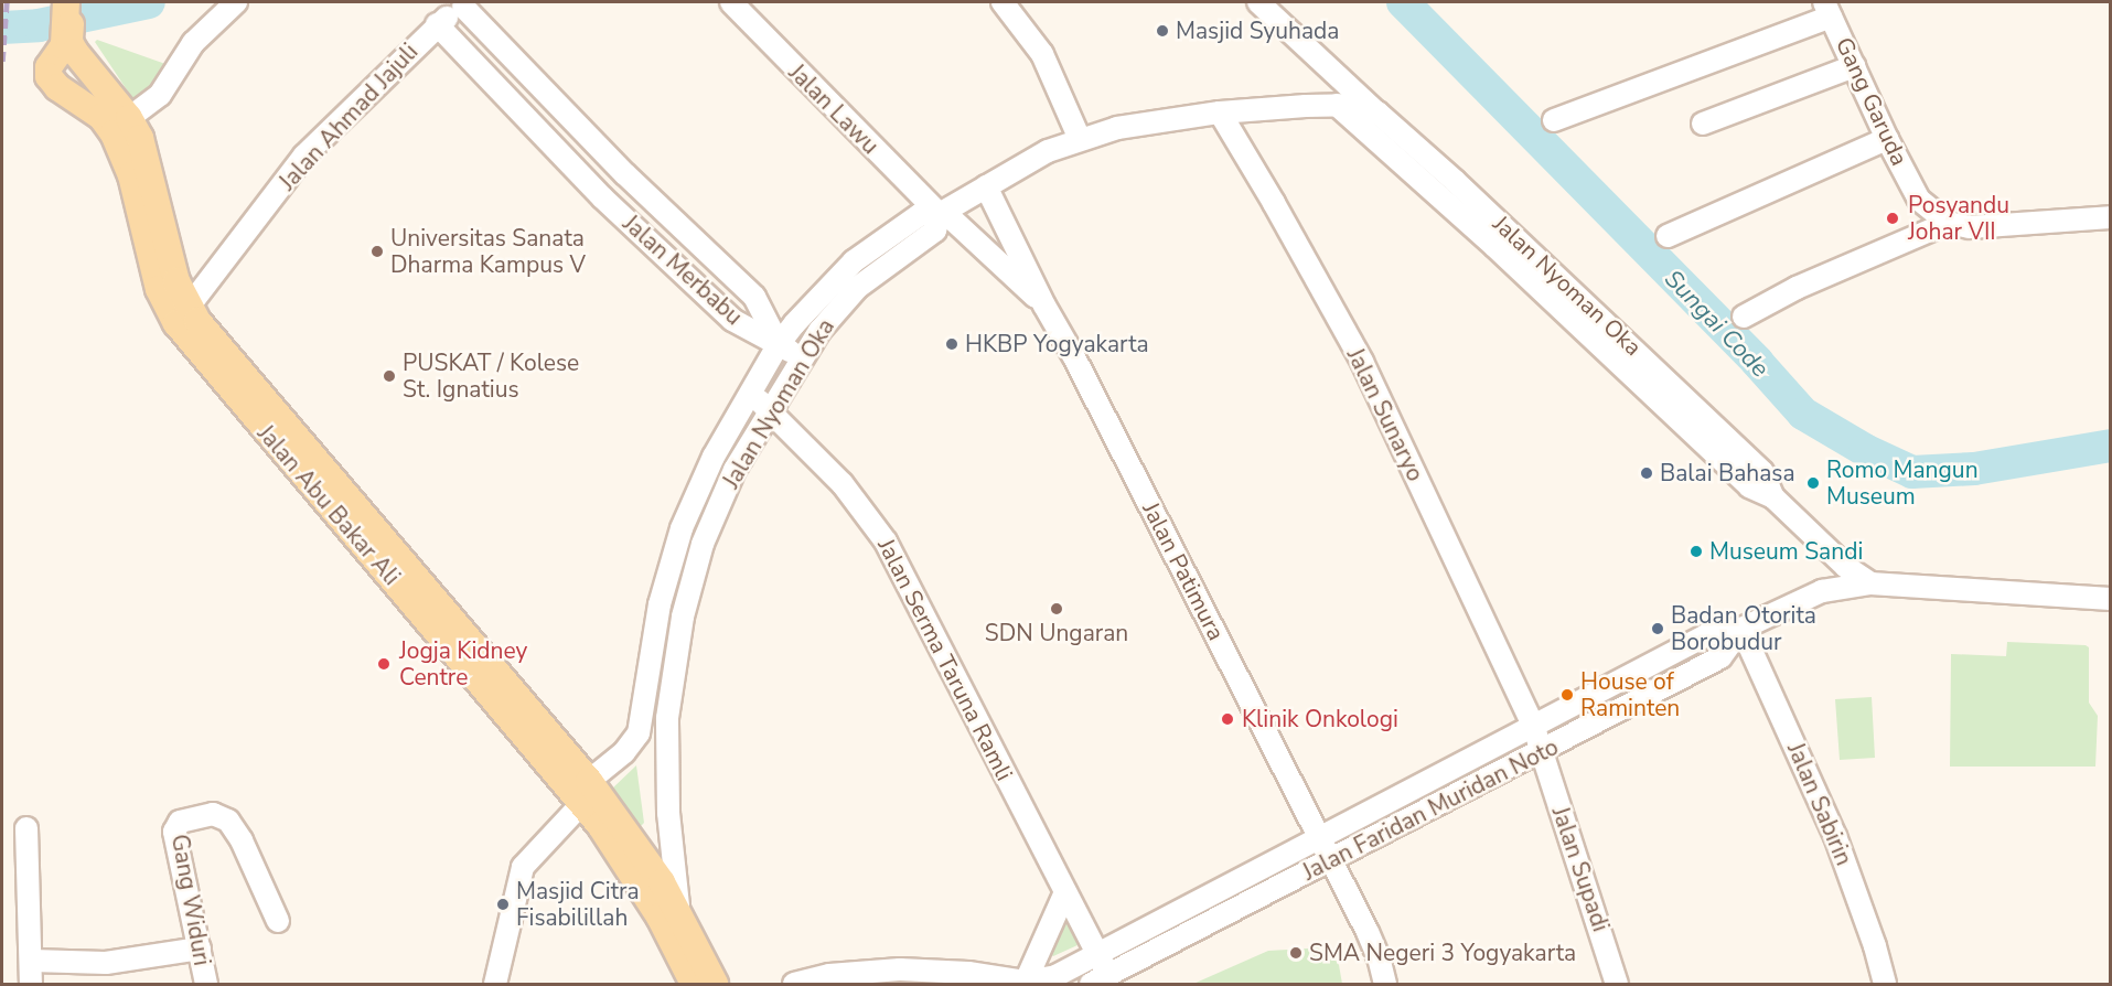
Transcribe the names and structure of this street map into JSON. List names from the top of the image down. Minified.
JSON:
{"streets":{"main road":["Jalan Abu Bakar Ali"],"street":["Gang Garuda","Jalan Lawu","Jalan Ahmad Jajuli","Jalan Merbabu","Jalan Nyoman Oka","Jalan Sunaryo","Jalan Patimura","Jalan Serma Taruna Ramli","Jalan Sabirin","Jalan Faridan Muridan Noto","Jalan Supadi","Gang Widuri"]},"crossings":[["Jalan Lawu","Jalan Nyoman Oka"],["Jalan Lawu","Jalan Patimura"],["Jalan Ahmad Jajuli","Jalan Merbabu"],["Jalan Ahmad Jajuli","Jalan Abu Bakar Ali"],["Jalan Merbabu","Jalan Nyoman Oka"],["Jalan Nyoman Oka","Jalan Sunaryo"],["Jalan Nyoman Oka","Jalan Abu Bakar Ali"],["Jalan Nyoman Oka","Jalan Patimura"],["Jalan Nyoman Oka","Jalan Serma Taruna Ramli"],["Jalan Nyoman Oka","Jalan Faridan Muridan Noto"],["Jalan Sunaryo","Jalan Faridan Muridan Noto"],["Jalan Sunaryo","Jalan Supadi"],["Jalan Patimura","Jalan Faridan Muridan Noto"],["Jalan Serma Taruna Ramli","Jalan Faridan Muridan Noto"],["Jalan Sabirin","Jalan Faridan Muridan Noto"],["Jalan Faridan Muridan Noto","Jalan Supadi"]],"water":["Sungai Code"],"places":["Masjid Syuhada","Posyandu Johar VII","Universitas Sanata Dharma Kampus V","HKBP Yogyakarta","PUSKAT / Kolese St. Ignatius","Balai Bahasa","Romo Mangun Museum","Museum Sandi","SDN Ungaran","Badan Otorita Borobudur","Jogja Kidney Centre","House of Raminten","Klinik Onkologi","Masjid Citra Fisabilillah","SMA Negeri 3 Yogyakarta"]}
